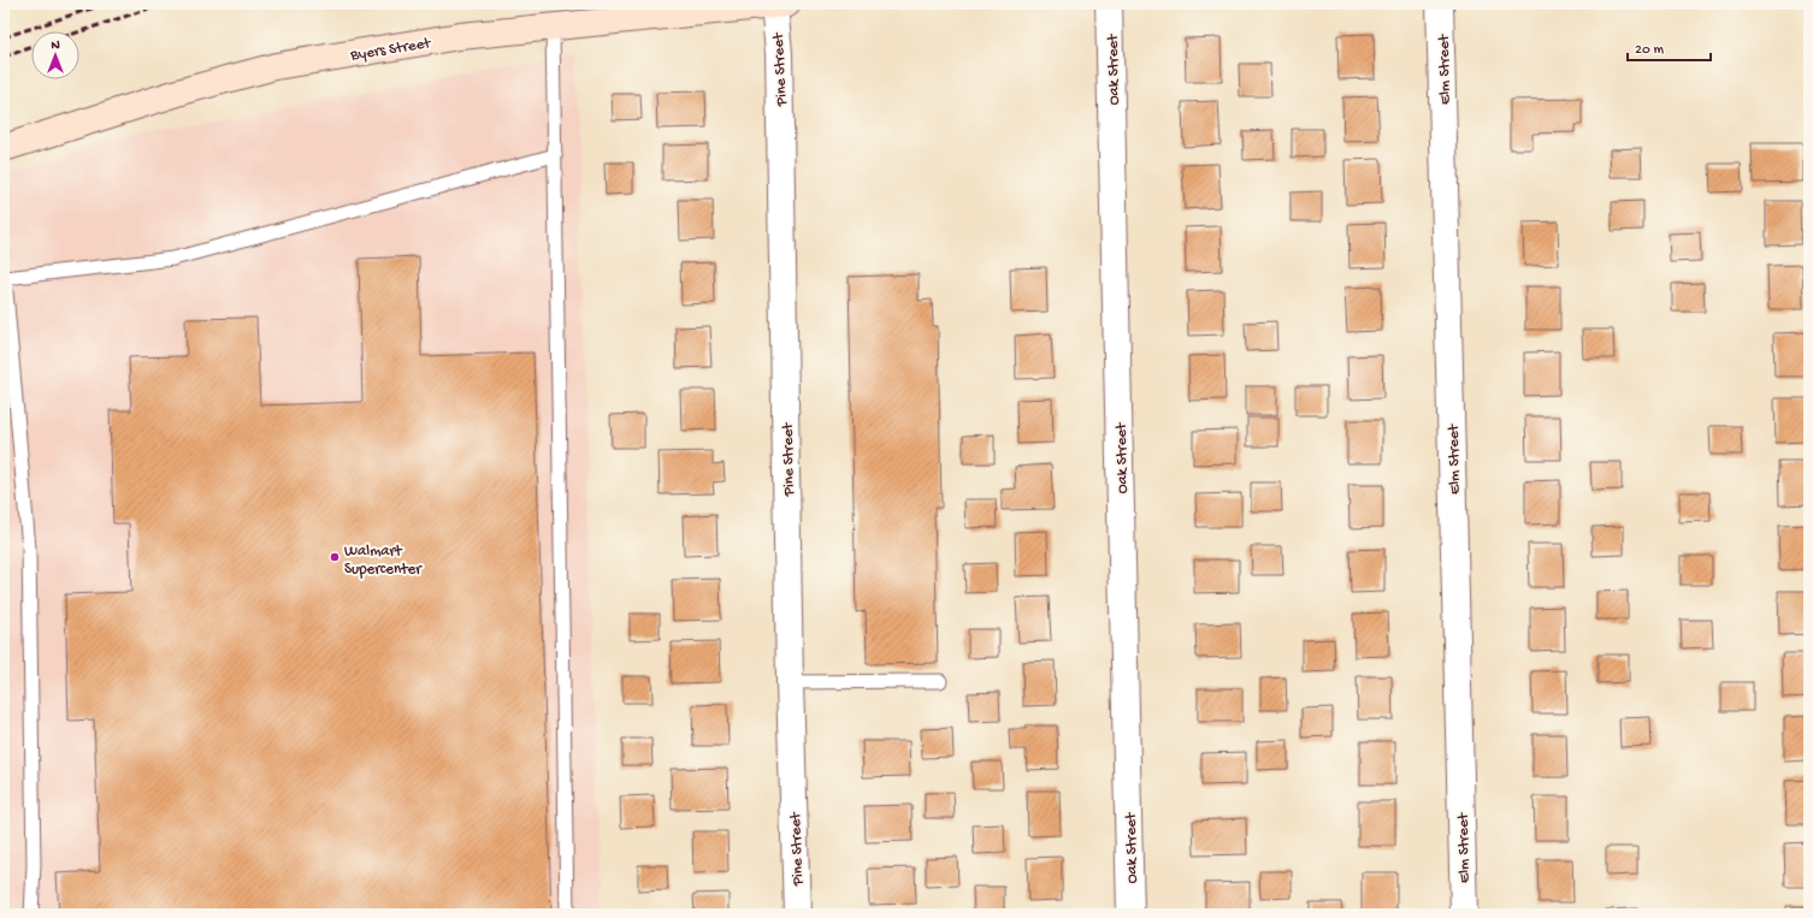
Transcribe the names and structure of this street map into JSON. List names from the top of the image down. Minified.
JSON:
{"streets":{"street":["Byers Street","Pine Street","Oak Street","Elm Street"]},"crossings":[["Byers Street","Pine Street"]],"places":["Walmart Supercenter"],"scale_bar":"20 m","north":"top"}
